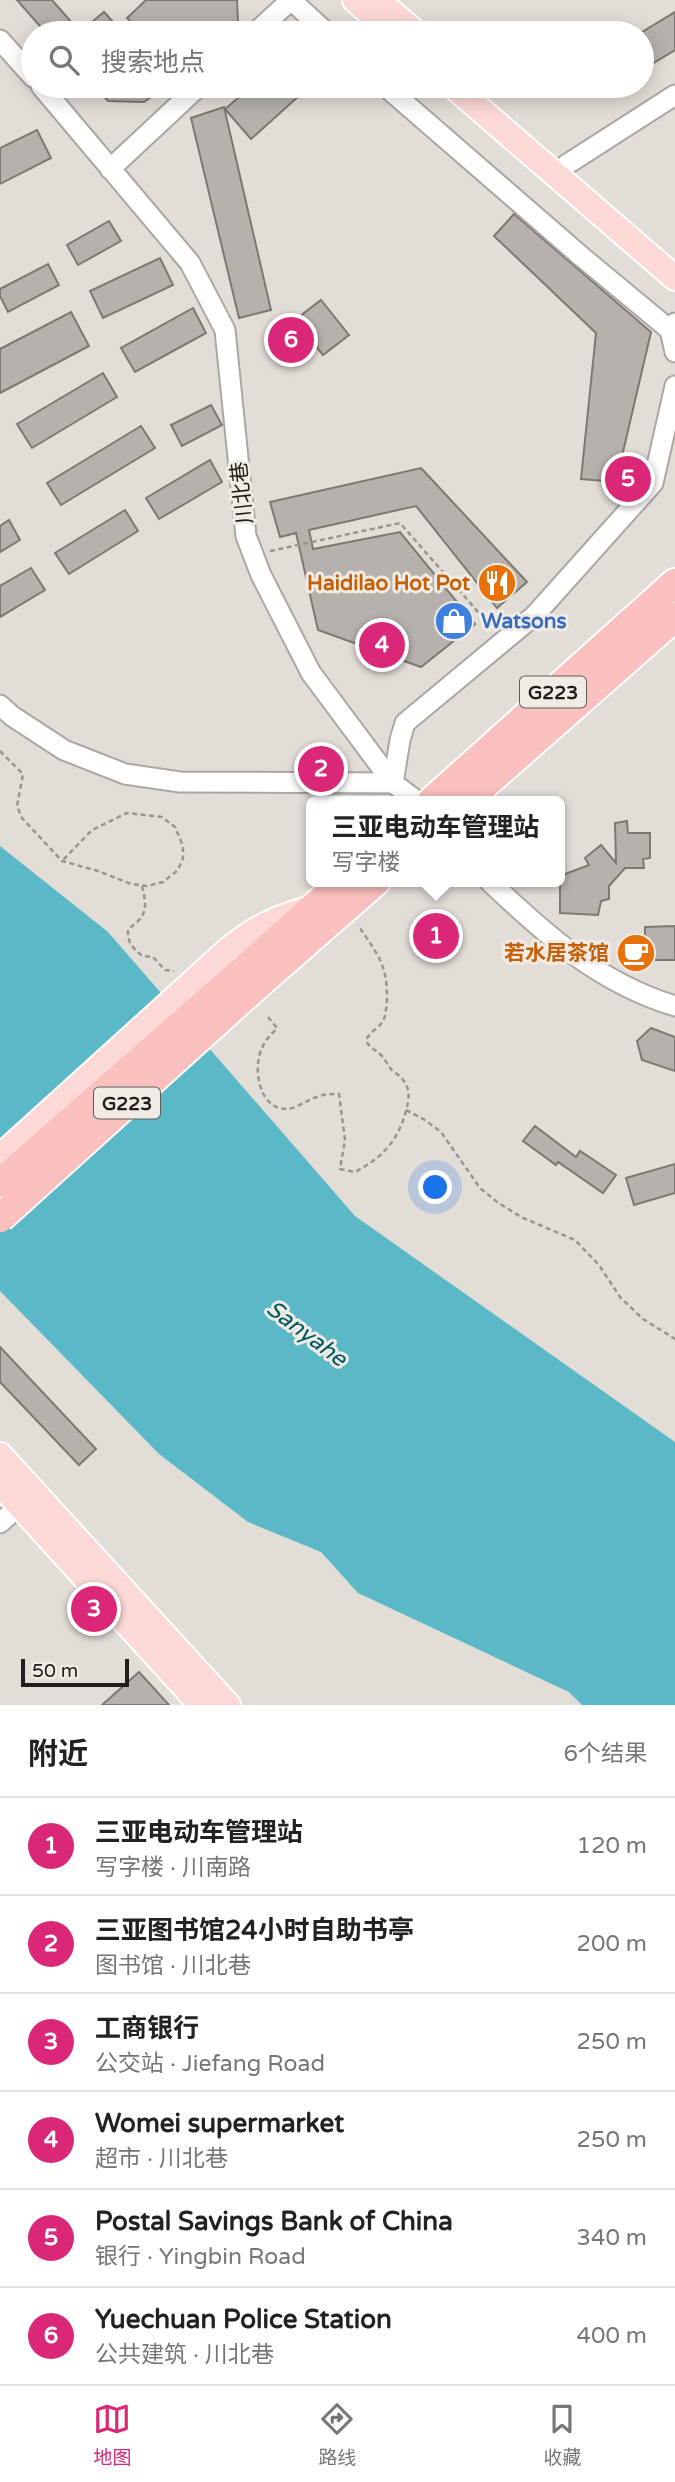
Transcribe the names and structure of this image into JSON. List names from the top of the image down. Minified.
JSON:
{"streets":{"highway":["G223"],"street":["川北巷"]},"water":["Sanyahe"],"places":{"restaurant":["Haidilao Hot Pot"],"shop":["Watsons"],"cafe":["若水居茶馆"]},"scale_bar":"50 m","page":{"search":"搜索地点","pins":["6","5","4","2","1","3"],"popup":["三亚电动车管理站","写字楼"],"scale":"50 m","heading":["附近","6个结果"],"list":[{"mark":"1","name":"三亚电动车管理站","note":"写字楼 · 川南路","value":"120 m"},{"mark":"2","name":"三亚图书馆24小时自助书亭","note":"图书馆 · 川北巷","value":"200 m"},{"mark":"3","name":"工商银行","note":"公交站 · Jiefang Road","value":"250 m"},{"mark":"4","name":"Womei supermarket","note":"超市 · 川北巷","value":"250 m"},{"mark":"5","name":"Postal Savings Bank of China","note":"银行 · Yingbin Road","value":"340 m"},{"mark":"6","name":"Yuechuan Police Station","note":"公共建筑 · 川北巷","value":"400 m"}],"nav":["地图","路线","收藏"]}}
